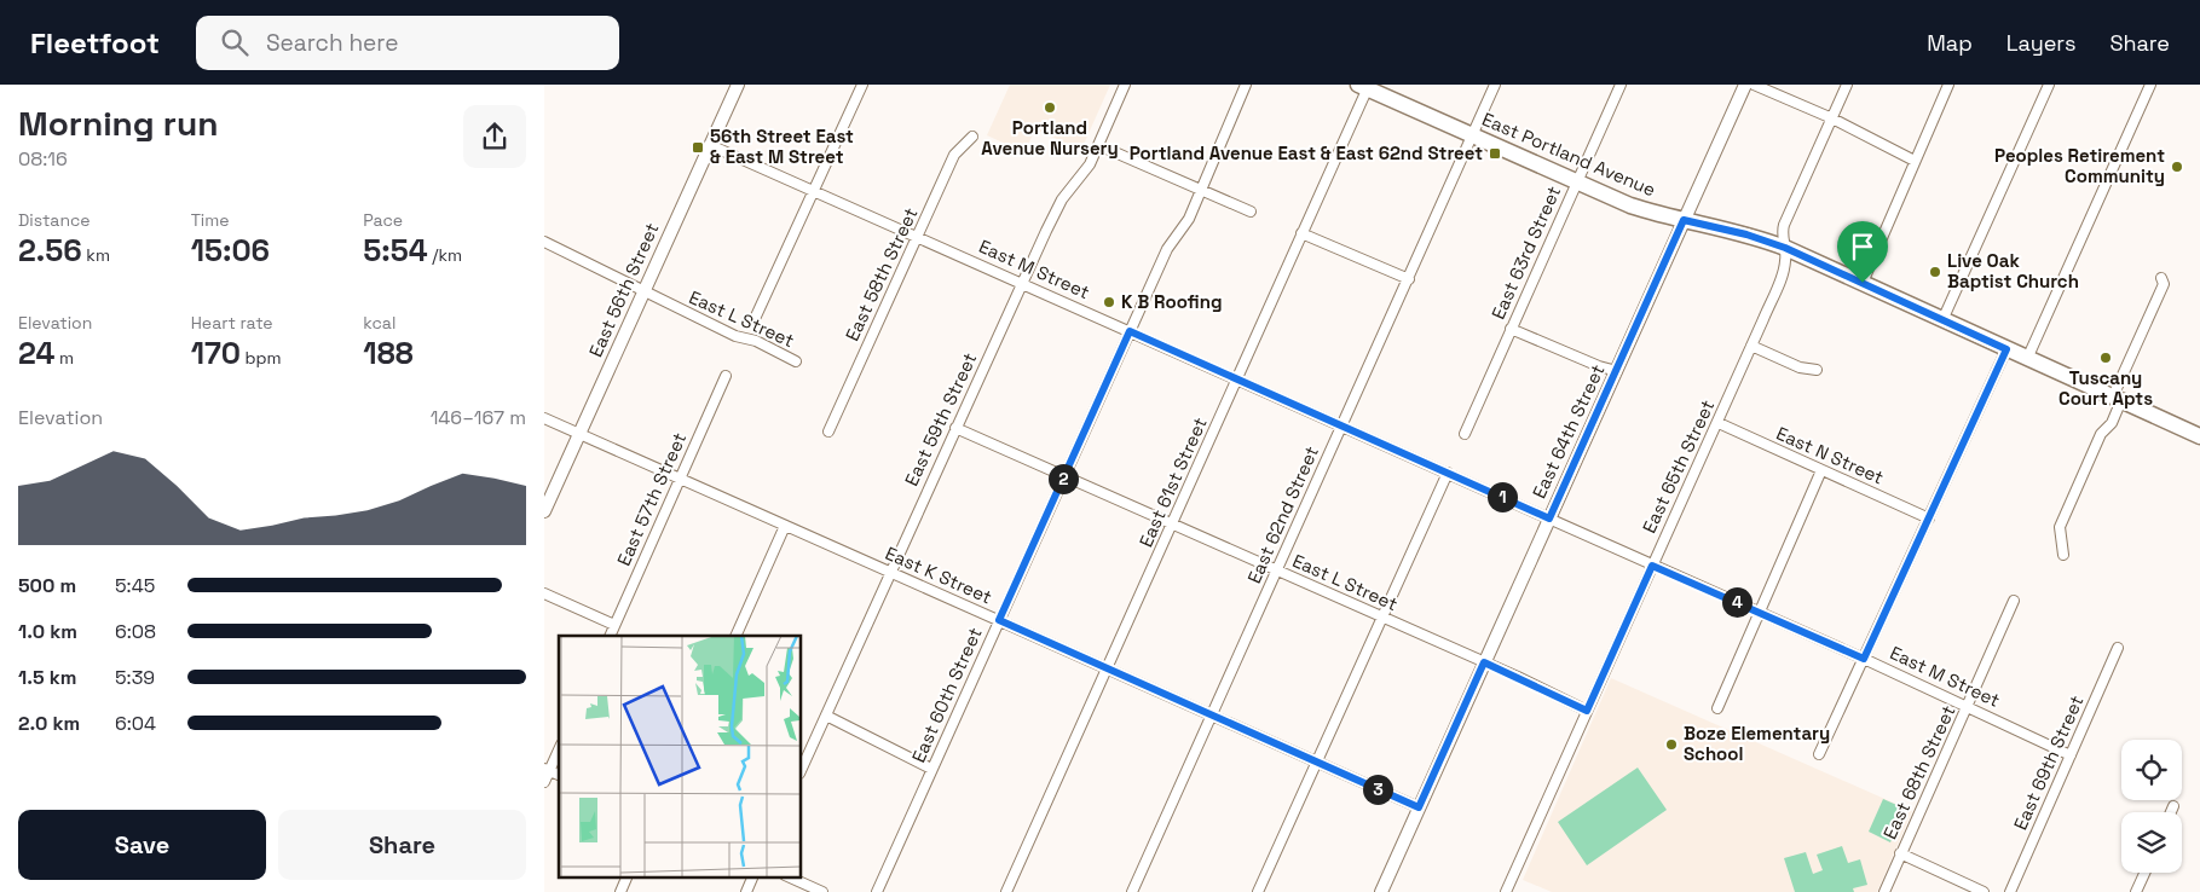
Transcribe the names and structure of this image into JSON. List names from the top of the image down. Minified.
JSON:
{"streets":{"main road":["East Portland Avenue"],"street":["East 63rd Street","East M Street","East 58th Street","East 56th Street","East L Street","East 59th Street","East 64th Street","East N Street","East 65th Street","East 61st Street","East 57th Street","East 62nd Street","East K Street","East 60th Street","East 69th Street","East 68th Street"]},"crossings":[["East Portland Avenue","East 63rd Street"],["East Portland Avenue","East 64th Street"],["East Portland Avenue","East 65th Street"],["East Portland Avenue","East 61st Street"],["East Portland Avenue","East 62nd Street"],["East M Street","East 58th Street"],["East M Street","East 56th Street"],["East M Street","East 59th Street"],["East M Street","East 64th Street"],["East M Street","East 65th Street"],["East M Street","East 61st Street"],["East M Street","East 62nd Street"],["East M Street","East 60th Street"],["East M Street","East 69th Street"],["East M Street","East 68th Street"],["East 56th Street","East L Street"],["East 56th Street","East K Street"],["East L Street","East 59th Street"],["East L Street","East 64th Street"],["East L Street","East 65th Street"],["East L Street","East 61st Street"],["East L Street","East 62nd Street"],["East L Street","East 60th Street"],["East 59th Street","East K Street"],["East 64th Street","East K Street"],["East N Street","East 65th Street"],["East 61st Street","East K Street"],["East 57th Street","East K Street"],["East 62nd Street","East K Street"],["East K Street","East 60th Street"]],"places":{"other":["Portland Avenue Nursery","Peoples Retirement Community","Live Oak Baptist Church","K B Roofing","Tuscany Court Apts","Boze Elementary School"],"transit":["56th Street East & East M Street","Portland Avenue East & East 62nd Street"]},"page":{"header":"Fleetfoot","search":"Search here","nav":["Map","Layers","Share"],"heading":["Morning run","08:16"],"stats":[["Distance","2.56 km"],["Time","15:06"],["Pace","5:54 /km"],["Elevation","24 m"],["Heart rate","170 bpm"],["kcal","188"]],"chart":["Elevation","146–167 m"],"pins":["2","1","4","3"],"list":[{"name":"500 m","note":"5:45"},{"name":"1.0 km","note":"6:08"},{"name":"1.5 km","note":"5:39"},{"name":"2.0 km","note":"6:04"}],"buttons":["Save","Share"]}}
